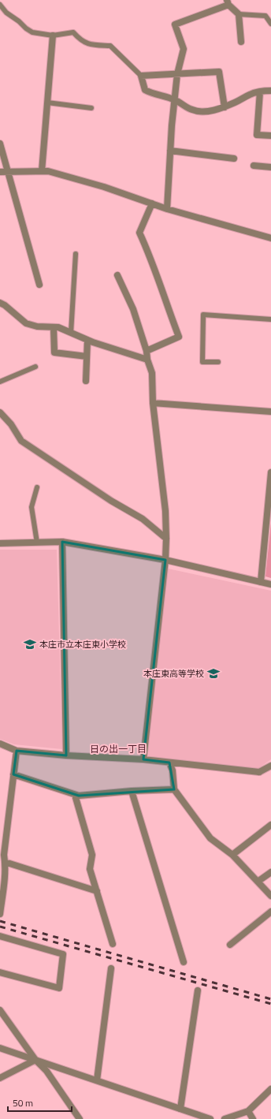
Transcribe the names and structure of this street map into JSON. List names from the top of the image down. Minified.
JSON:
{"districts":["日の出一丁目"],"places":{"school or university":["本庄市立本庄東小学校","本庄東高等学校"]},"scale_bar":"50 m"}
